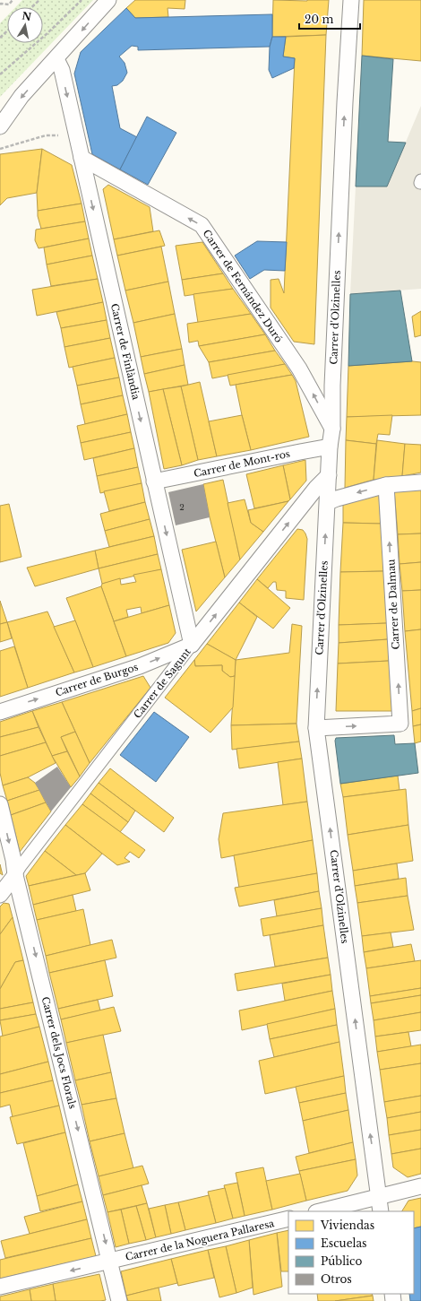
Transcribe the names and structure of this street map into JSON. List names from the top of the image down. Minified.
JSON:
{"streets":{"street":["Carrer de Fernández Duró","Carrer d'Olzinelles","Carrer de Finlàndia","Carrer de Mont-ros","Carrer de Dalmau","Carrer de Burgos","Carrer de Sagunt","Carrer dels Jocs Florals","Carrer de la Noguera Pallaresa"]},"crossings":[["Carrer de Fernández Duró","Carrer d'Olzinelles"],["Carrer de Fernández Duró","Carrer de Finlàndia"],["Carrer d'Olzinelles","Carrer de Mont-ros"],["Carrer d'Olzinelles","Carrer de Dalmau"],["Carrer d'Olzinelles","Carrer de Sagunt"],["Carrer de Finlàndia","Carrer de Mont-ros"],["Carrer de Finlàndia","Carrer de Burgos"],["Carrer de Finlàndia","Carrer de Sagunt"],["Carrer de Burgos","Carrer de Sagunt"],["Carrer de Sagunt","Carrer dels Jocs Florals"],["Carrer dels Jocs Florals","Carrer de la Noguera Pallaresa"]],"one_way":["Carrer de Fernández Duró","Carrer d'Olzinelles","Carrer de Finlàndia","Carrer de Burgos","Carrer de Sagunt","Carrer dels Jocs Florals","Carrer de la Noguera Pallaresa"],"house_numbers":["2"],"legend":["Viviendas","Escuelas","Público","Otros"],"scale_bar":"20 m","north":"top"}
